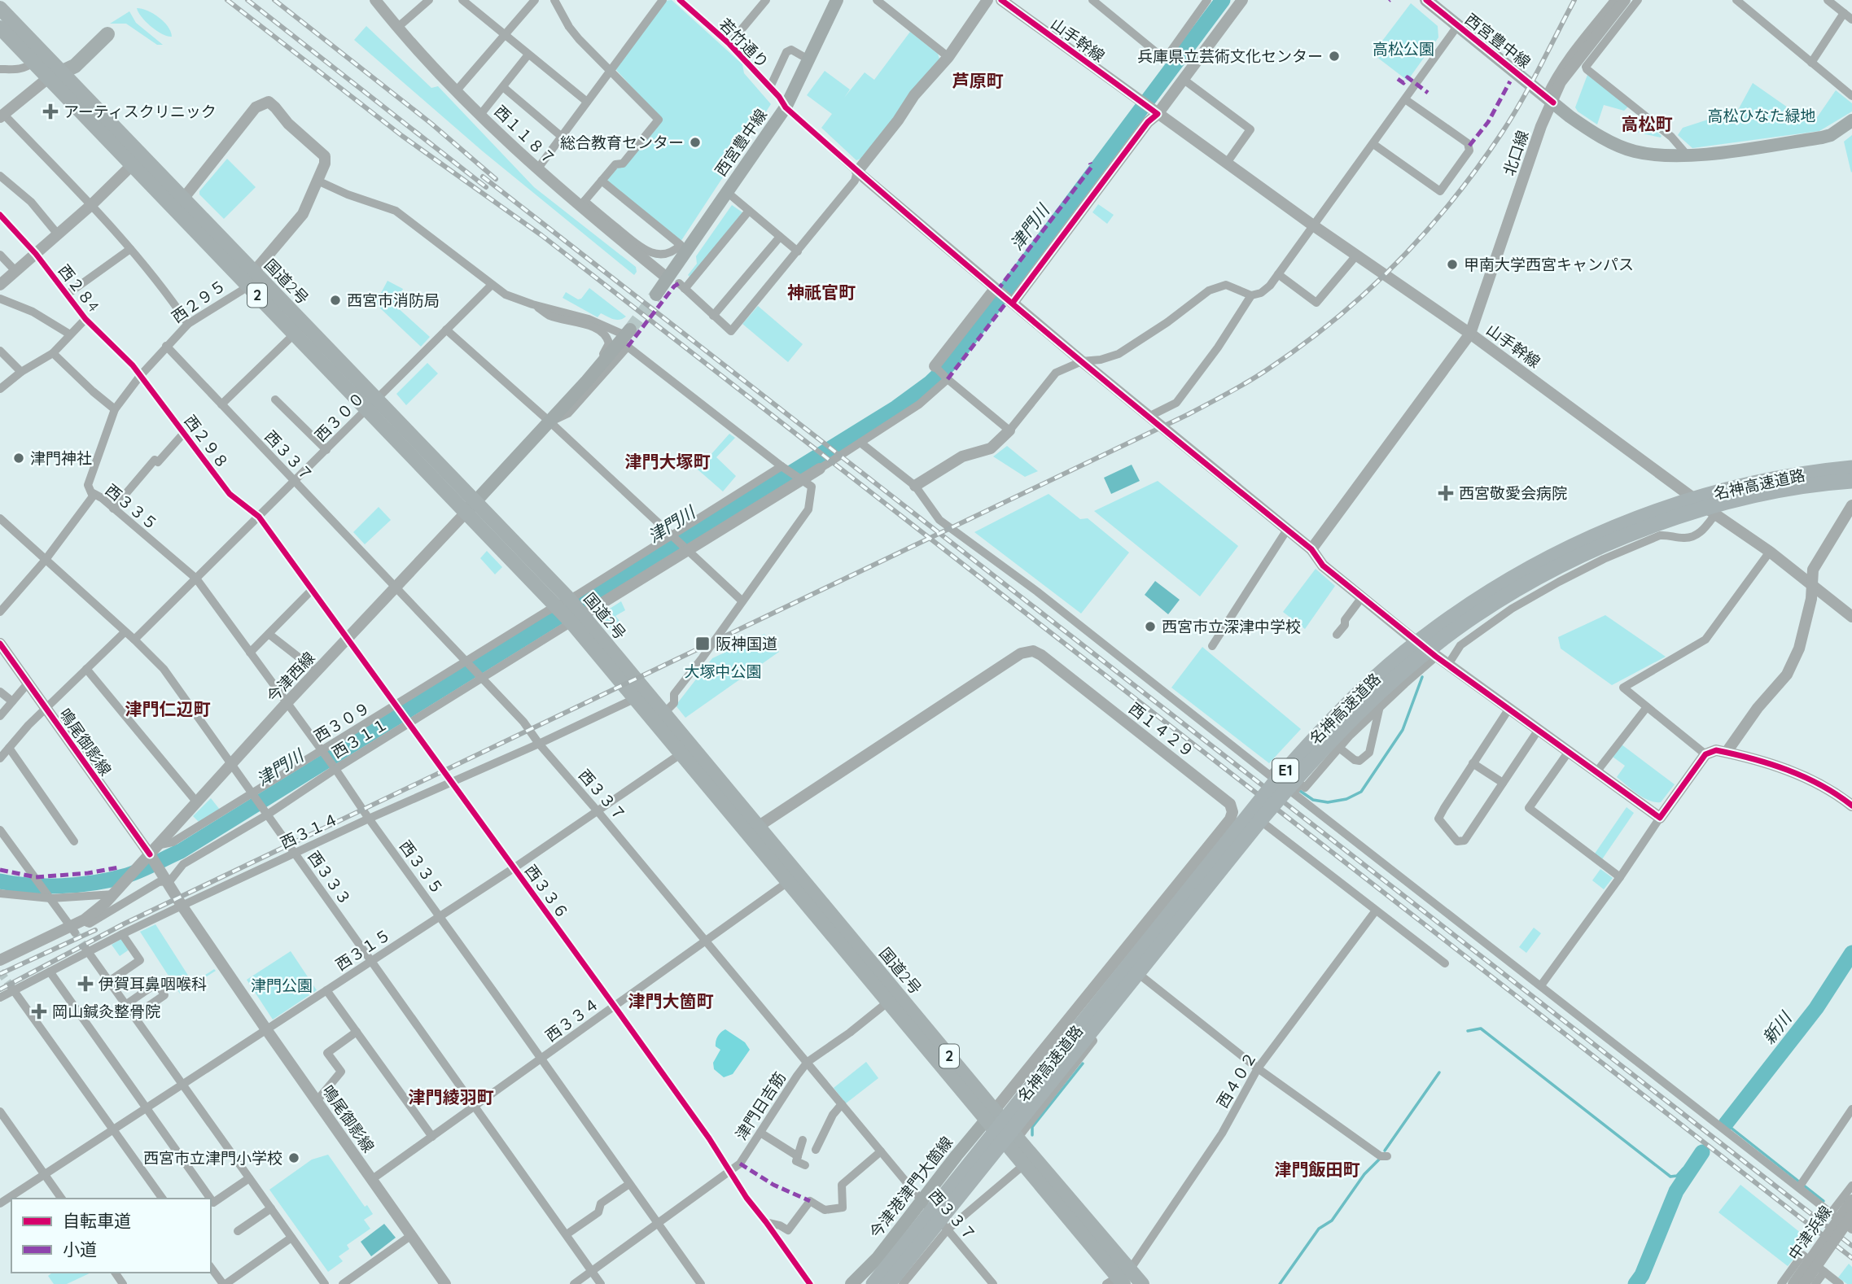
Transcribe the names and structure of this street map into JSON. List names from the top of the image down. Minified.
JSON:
{"streets":{"highway":["国道2号","2","名神高速道路","E1"],"main road":["西宮豊中線","今津港津門大箇線"],"street":["山手幹線","若竹通り","西１１８７","北口線","西２８4","西２９５","西３００","西２９８","西３３７","西３３５","今津西線","西３０９","西１４２９","西３１１","鳴尾御影線","西３１４","西３３３","西３３６","西３１５","西３３４","西４０２","津門日吉筋","中津浜線"]},"crossings":[["山手幹線","北口線"],["西宮豊中線","若竹通り"],["西宮豊中線","西１１８７"],["西宮豊中線","北口線"],["国道2号","西２９５"],["国道2号","西３００"],["国道2号","今津西線"],["国道2号","西３０９"],["国道2号","西１４２９"],["国道2号","西３１１"],["国道2号","西３１４"],["国道2号","西３１５"],["国道2号","西３３４"],["国道2号","西４０２"],["国道2号","津門日吉筋"],["国道2号","今津港津門大箇線"],["西２８4","西２９５"],["西２８4","西２９８"],["西２９５","西２９８"],["西２９５","西３３７"],["西２９５","西３３５"],["西３００","西２９８"],["西３００","西３３７"],["西３００","西３３５"],["西３００","西３３３"],["西３００","西３３６"],["西２９８","西３３６"],["西３３７","今津西線"],["西３３７","西３０９"],["西３３７","西３１１"],["西３３７","西３１４"],["西３３７","西３１５"],["西３３７","西３３４"],["西３３７","津門日吉筋"],["西３３７","今津港津門大箇線"],["西３３５","今津西線"],["西３３５","西３０９"],["西３３５","西３１１"],["西３３５","西３１４"],["西３３５","西３１５"],["西３３５","西３３４"],["西３３５","津門日吉筋"],["今津西線","西３０９"],["今津西線","鳴尾御影線"],["今津西線","西３３３"],["今津西線","西３３６"],["西３０９","西３１１"],["西３０９","鳴尾御影線"],["西３０９","西３３３"],["西３０９","西３３６"],["西１４２９","今津港津門大箇線"],["西３１１","鳴尾御影線"],["西３１１","西３３３"],["西３１１","西３３６"],["鳴尾御影線","西３１４"],["鳴尾御影線","西３１５"],["鳴尾御影線","西３３４"],["西３１４","西３３３"],["西３１４","西３３６"],["西３３３","西３１５"],["西３３３","西３３４"],["西３３３","津門日吉筋"],["西３３６","西３１５"],["西３３６","西３３４"],["西３３６","津門日吉筋"]],"districts":["芦原町","高松町","神祇官町","津門大塚町","津門仁辺町","津門大箇町","津門綾羽町","津門飯田町"],"water":["津門川","新川"],"parks":["高松公園","高松ひなた緑地","大塚中公園","津門公園"],"places":{"other":["兵庫県立芸術文化センター","総合教育センター","甲南大学西宮キャンパス","西宮市消防局","津門神社","西宮市立深津中学校","西宮市立津門小学校"],"health":["アーティスクリニック","西宮敬愛会病院","伊賀耳鼻咽喉科","岡山鍼灸整骨院"],"transit":["阪神国道"]},"legend":["自転車道","小道"]}
